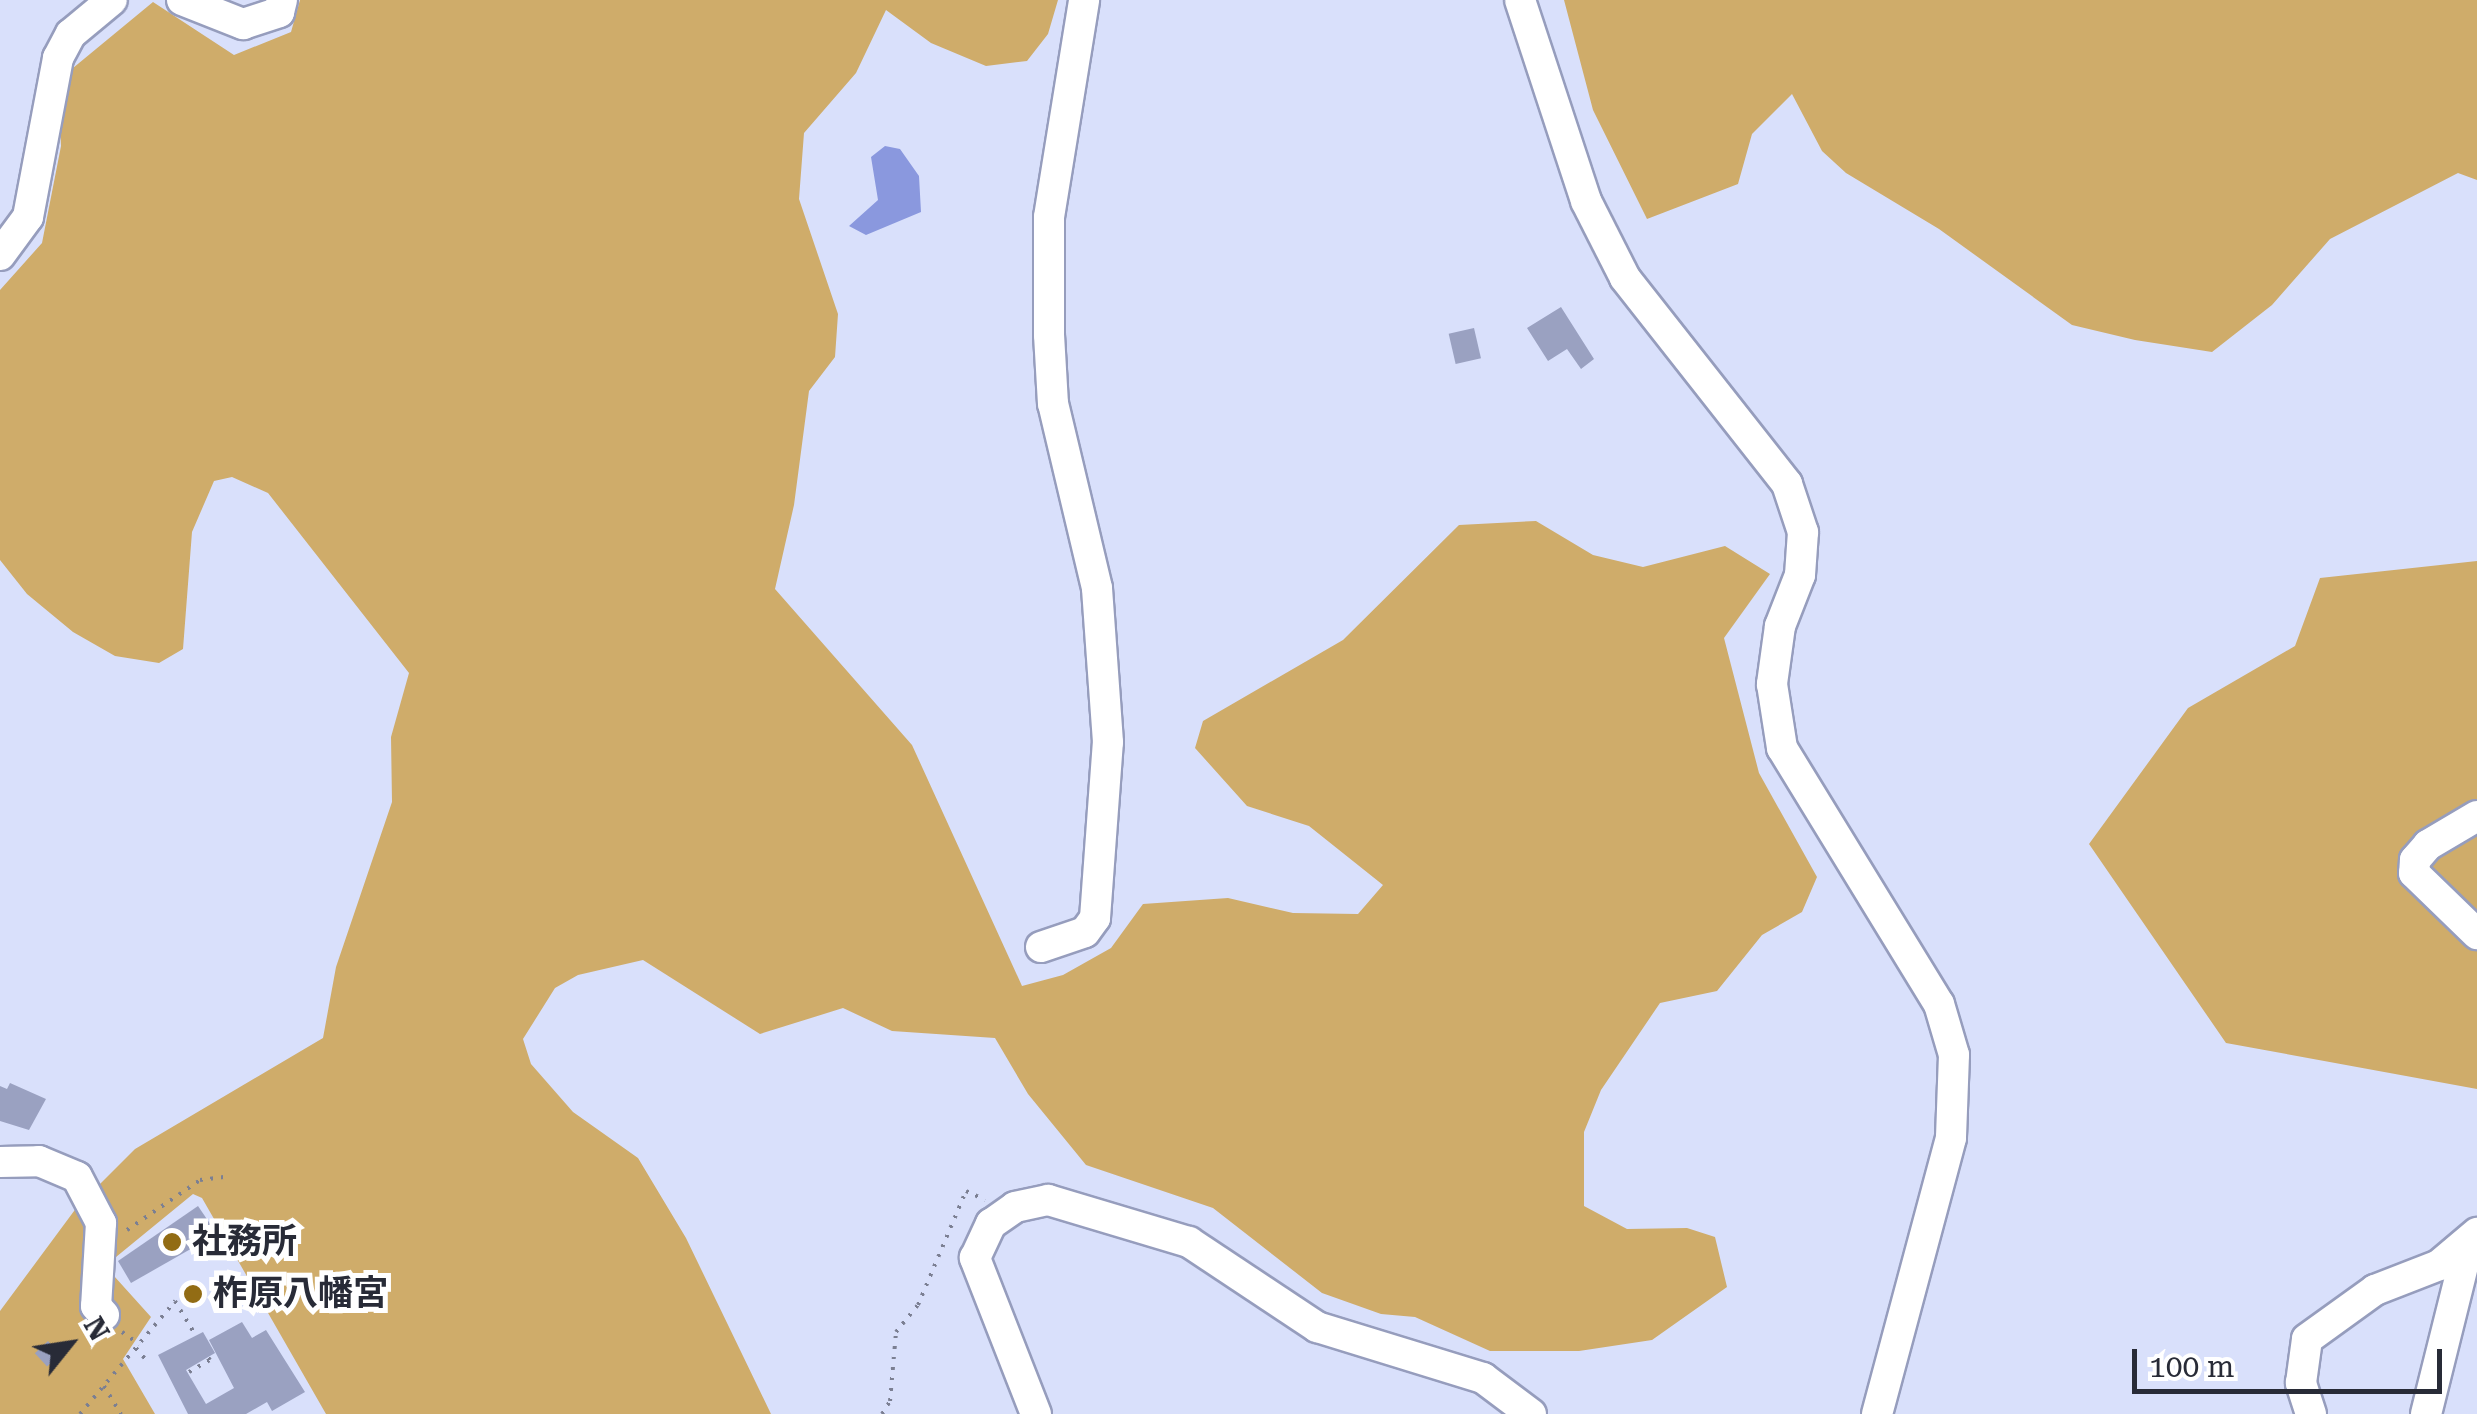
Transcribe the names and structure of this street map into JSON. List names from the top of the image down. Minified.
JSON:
{"places":["社務所","柞原八幡宮"],"scale_bar":"100 m","north":"top right"}
